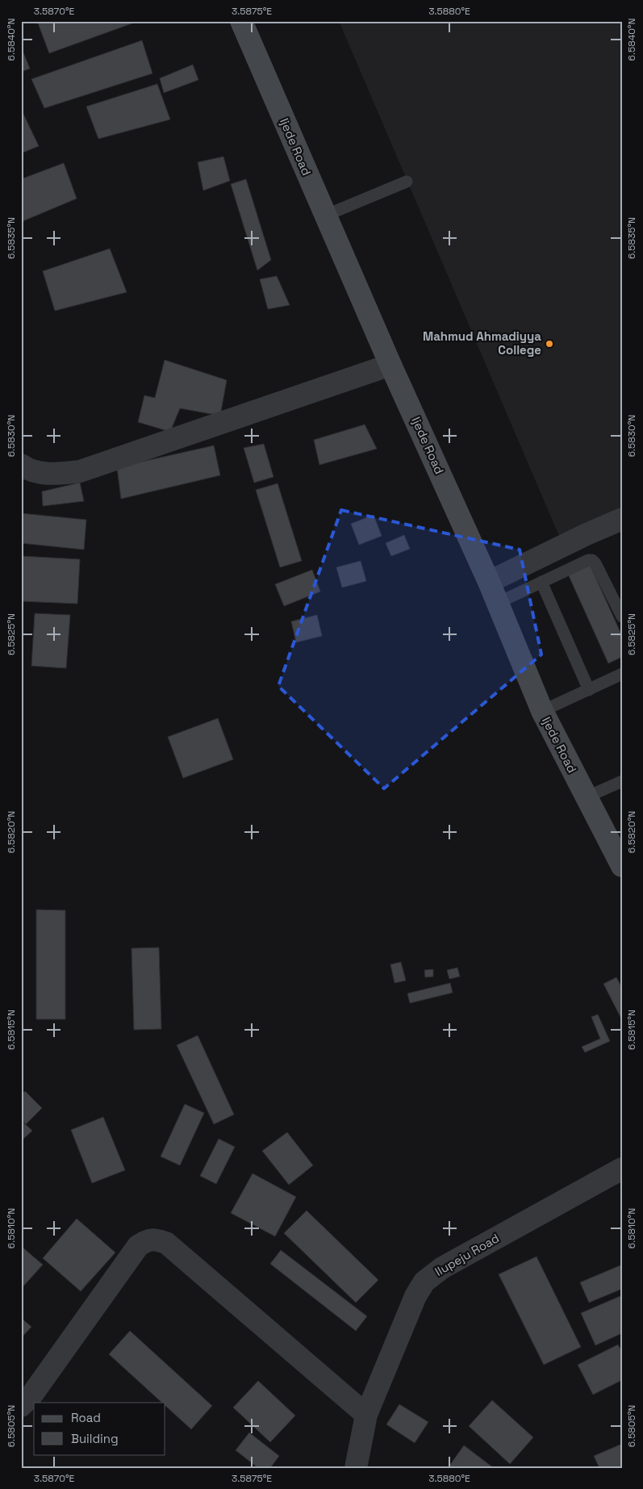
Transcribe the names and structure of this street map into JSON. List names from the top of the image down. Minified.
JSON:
{"streets":{"main road":["Ijede Road"],"street":["Ilupeju Road"]},"places":["Mahmud Ahmadiyya College"],"legend":["Road","Building"],"coordinates":["3.5870°E","3.5875°E","3.5880°E","6.5840°N","6.5835°N","6.5830°N","6.5825°N","6.5820°N","6.5815°N","6.5810°N","6.5805°N"]}
